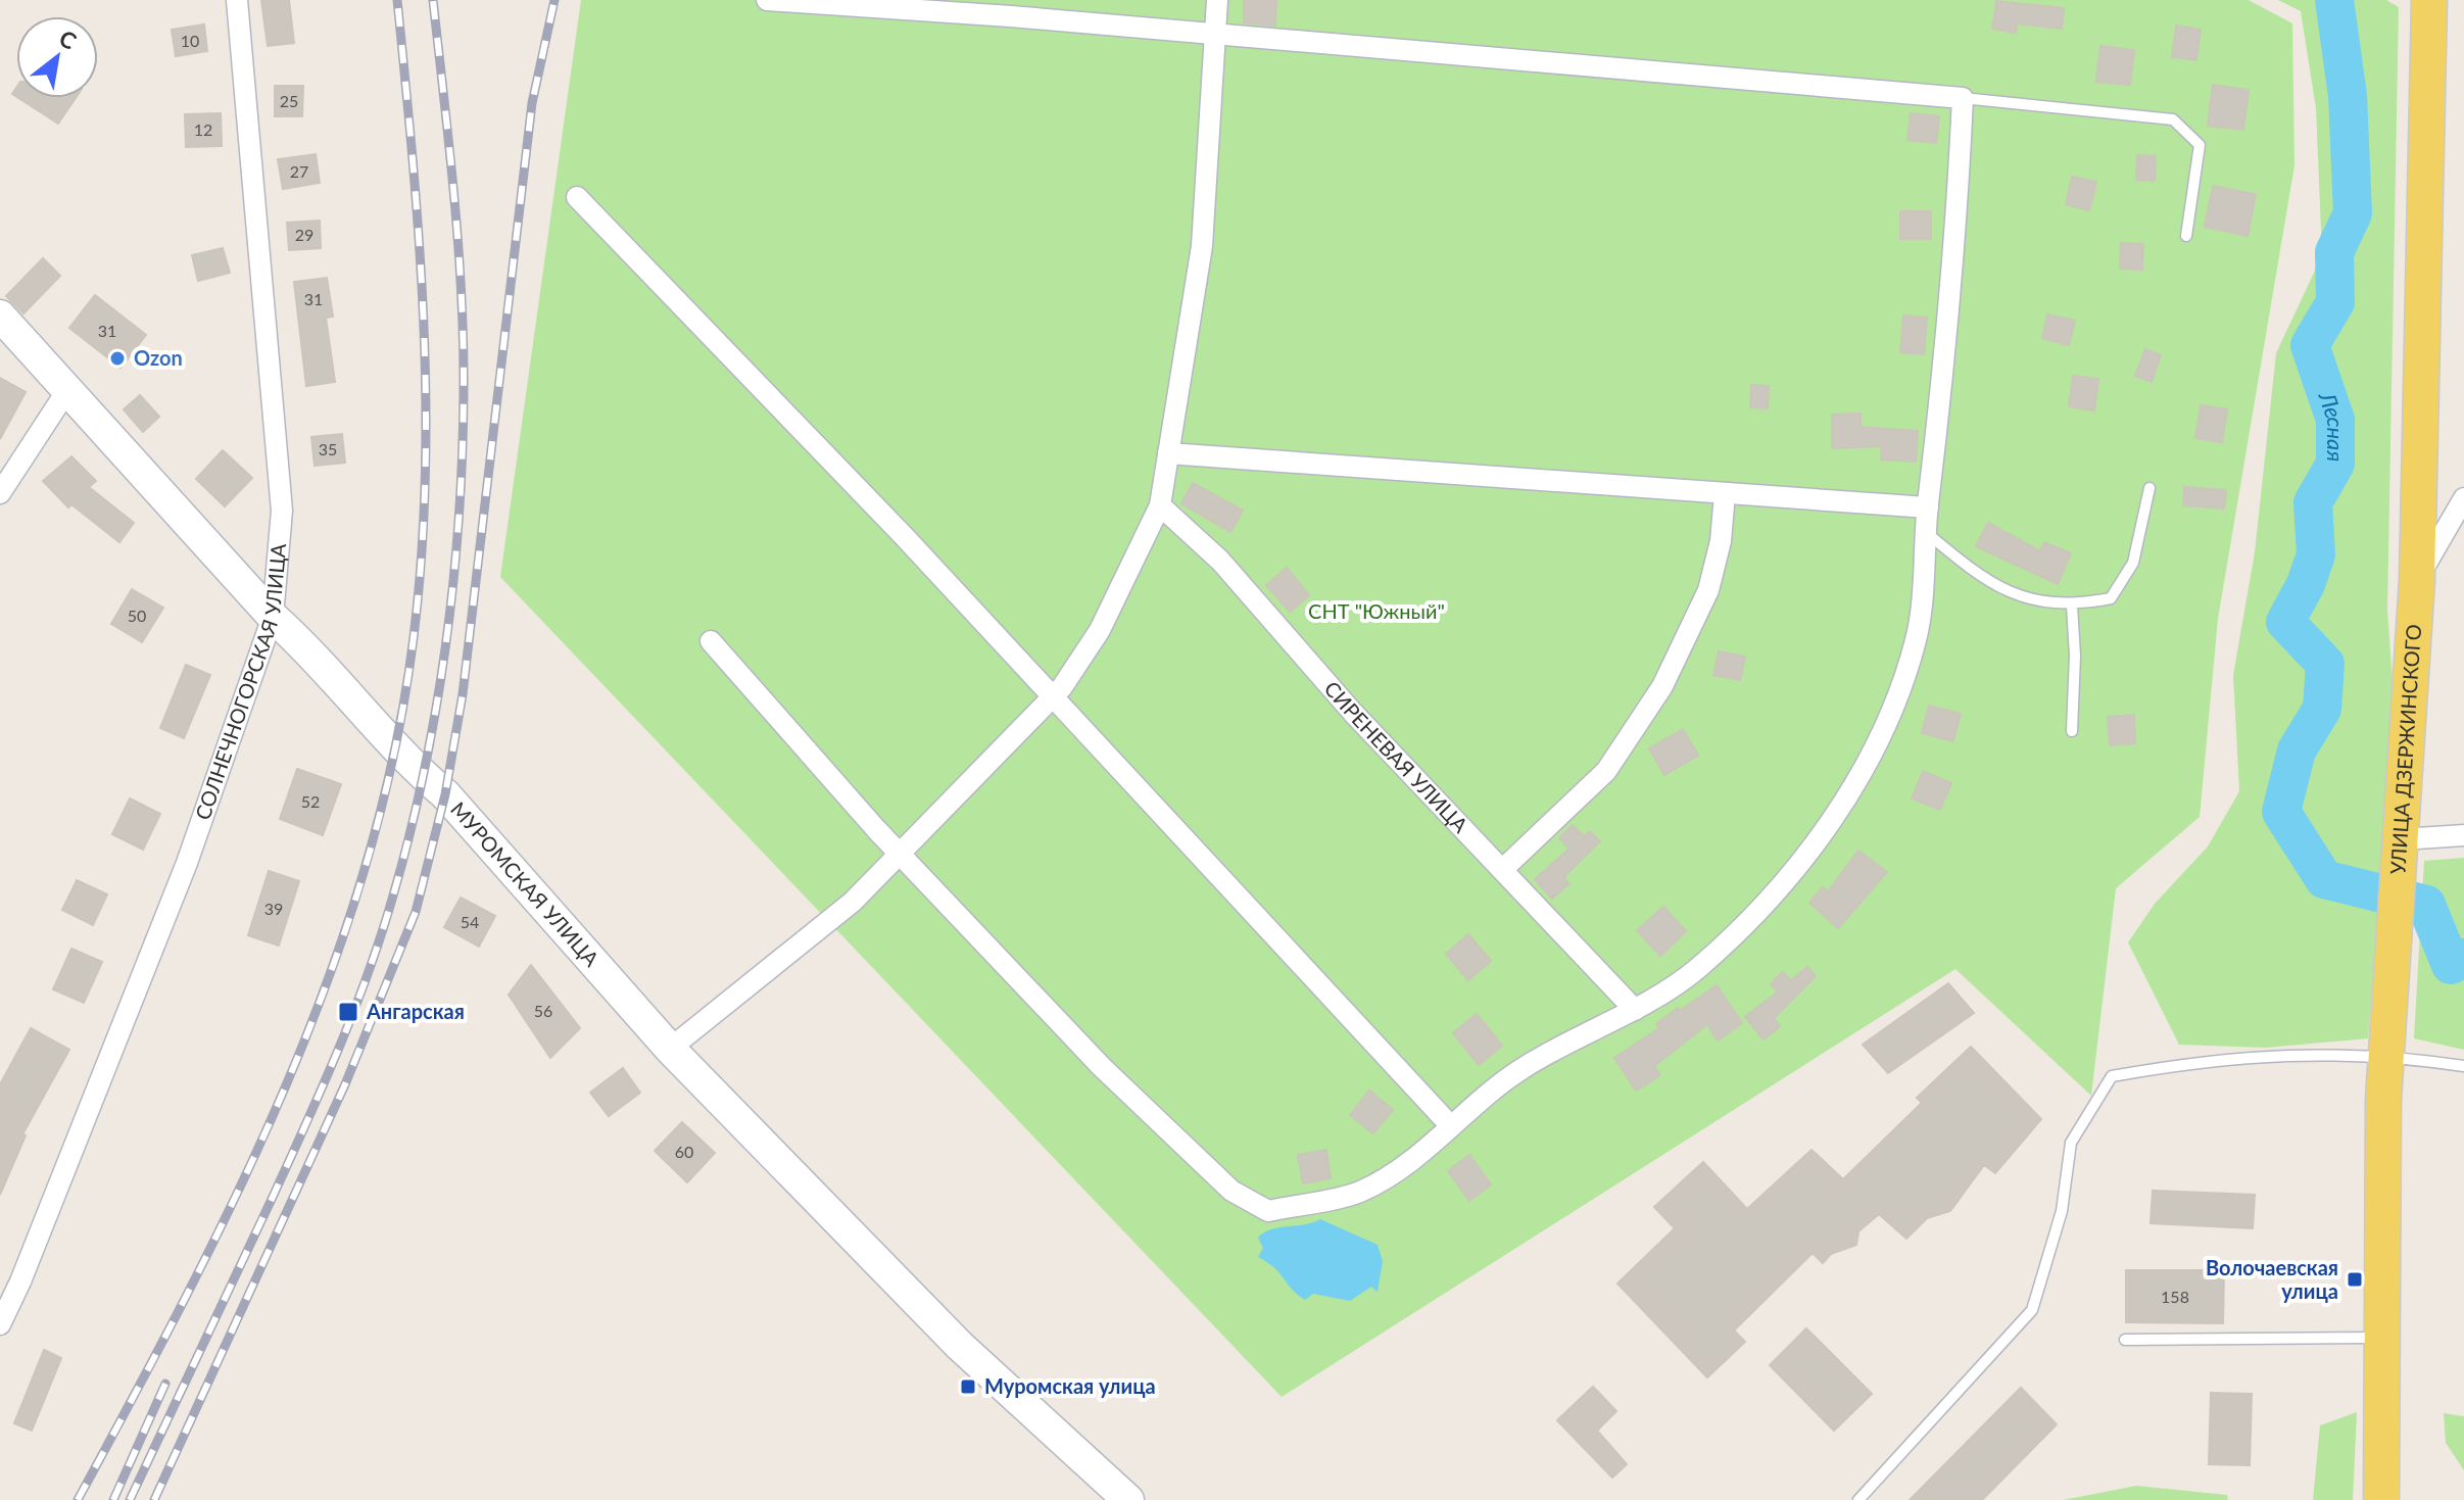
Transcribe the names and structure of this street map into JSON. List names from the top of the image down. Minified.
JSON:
{"streets":{"main road":["УЛИЦА ДЗЕРЖИНСКОГО","МУРОМСКАЯ УЛИЦА"],"street":["СОЛНЕЧНОГОРСКАЯ УЛИЦА","СИРЕНЕВАЯ УЛИЦА"]},"crossings":[["СОЛНЕЧНОГОРСКАЯ УЛИЦА","МУРОМСКАЯ УЛИЦА"]],"water":["Лесная"],"parks":["СНТ \"Южный\""],"places":{"other":["Ozon"],"transit":["Ангарская","Волочаевская улица","Муромская улица"]},"house_numbers":["10","25","12","27","29","31","31","35","50","52","39","54","56","60","158"],"north":"top right"}
